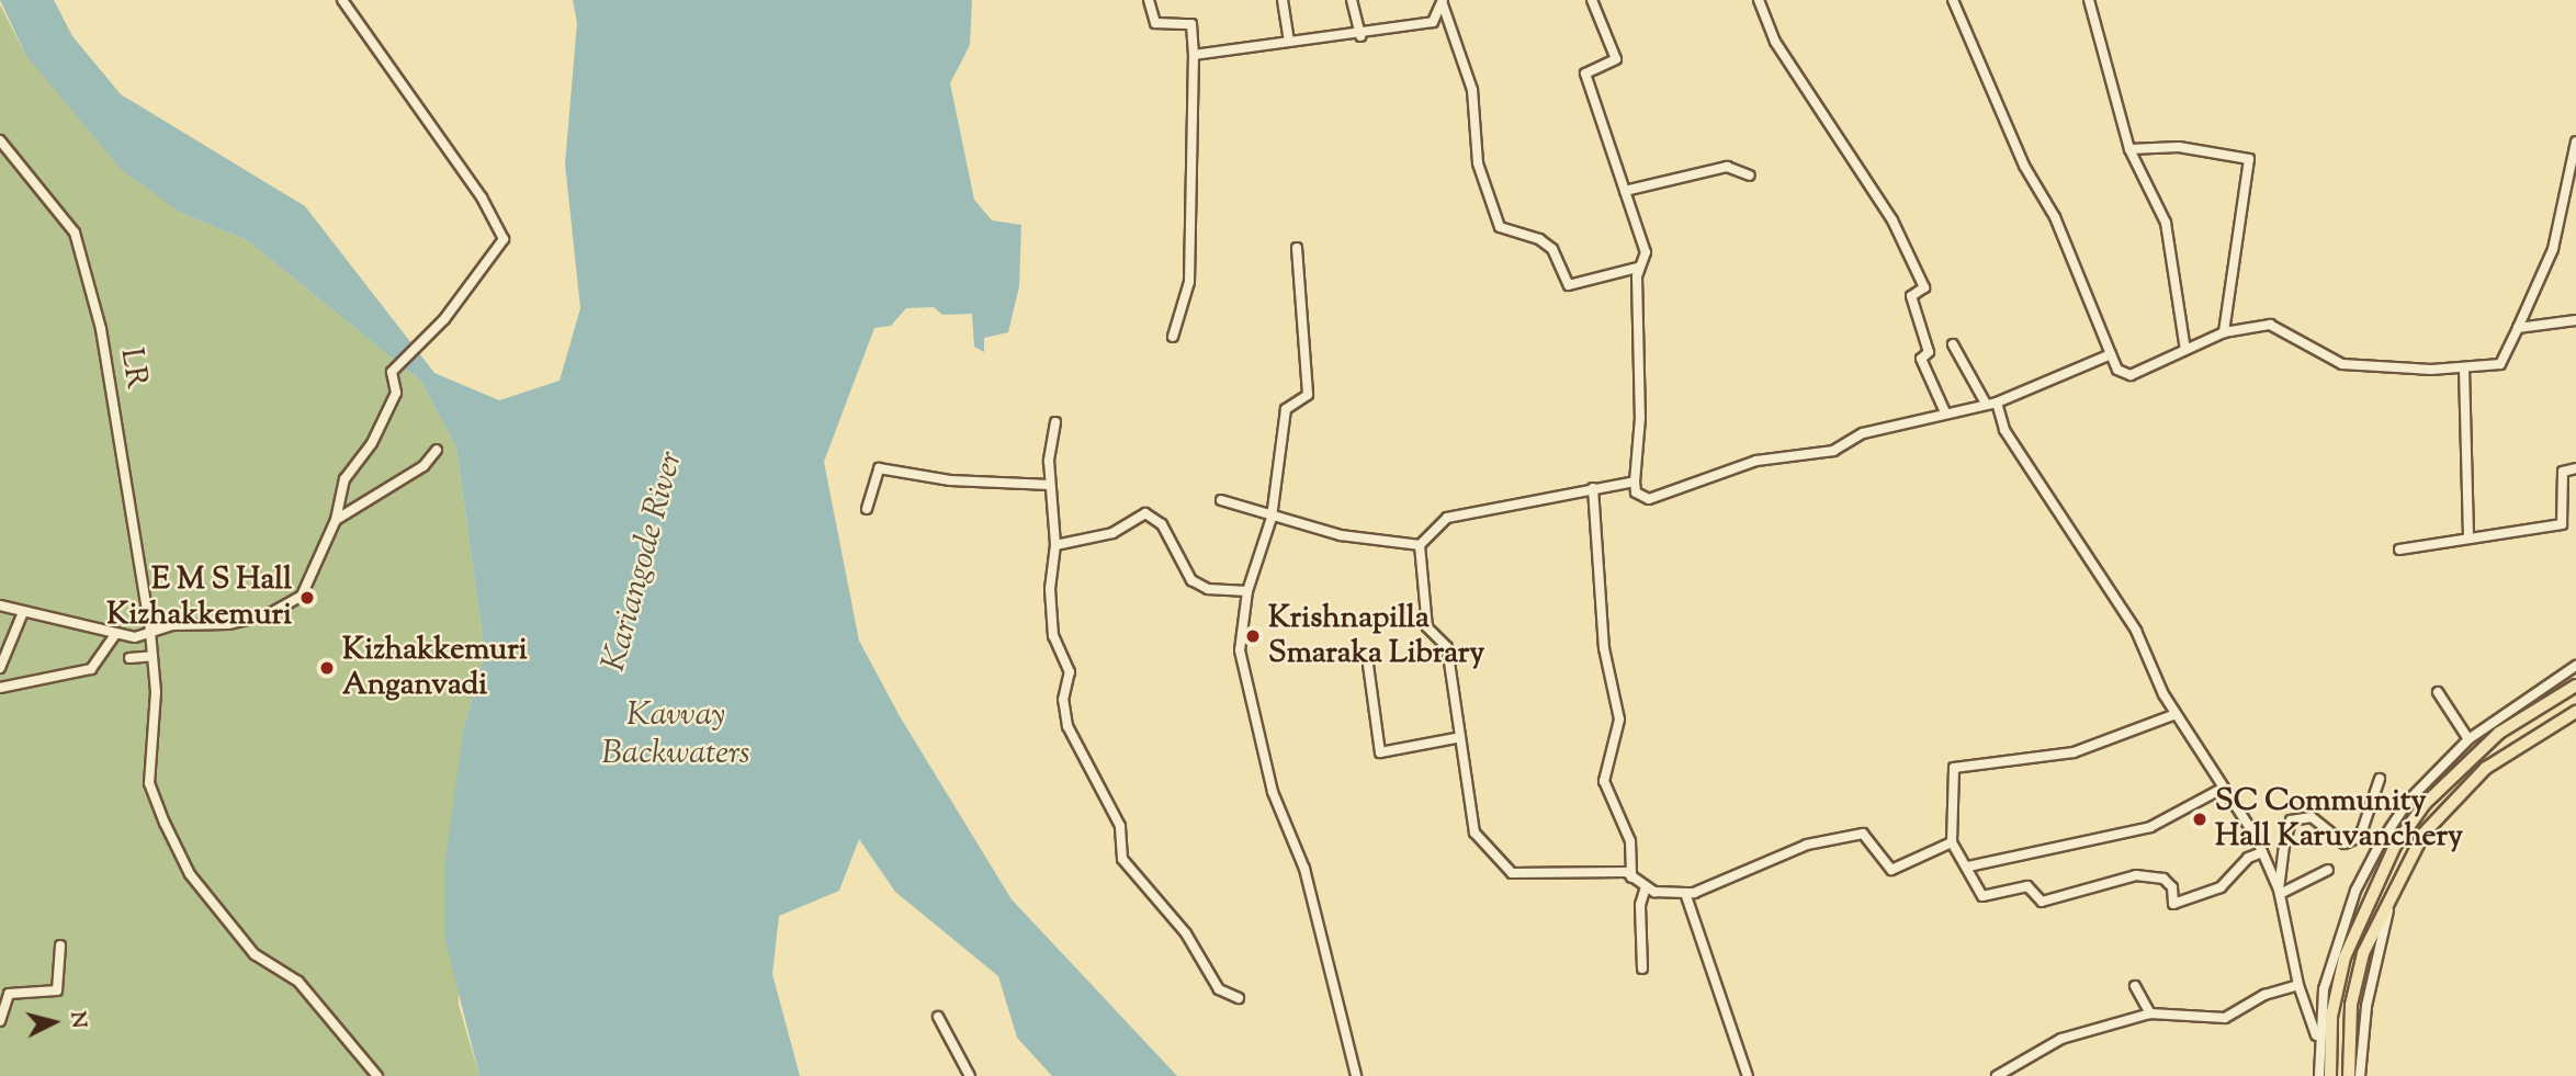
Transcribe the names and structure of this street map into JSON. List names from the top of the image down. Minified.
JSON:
{"streets":{"street":["LR"]},"water":["Kariangode River","Kavvay Backwaters"],"places":["E M S Hall Kizhakkemuri","Krishnapilla Smaraka Library","Kizhakkemuri Anganvadi","SC Community Hall Karuvanchery"],"north":"right"}
